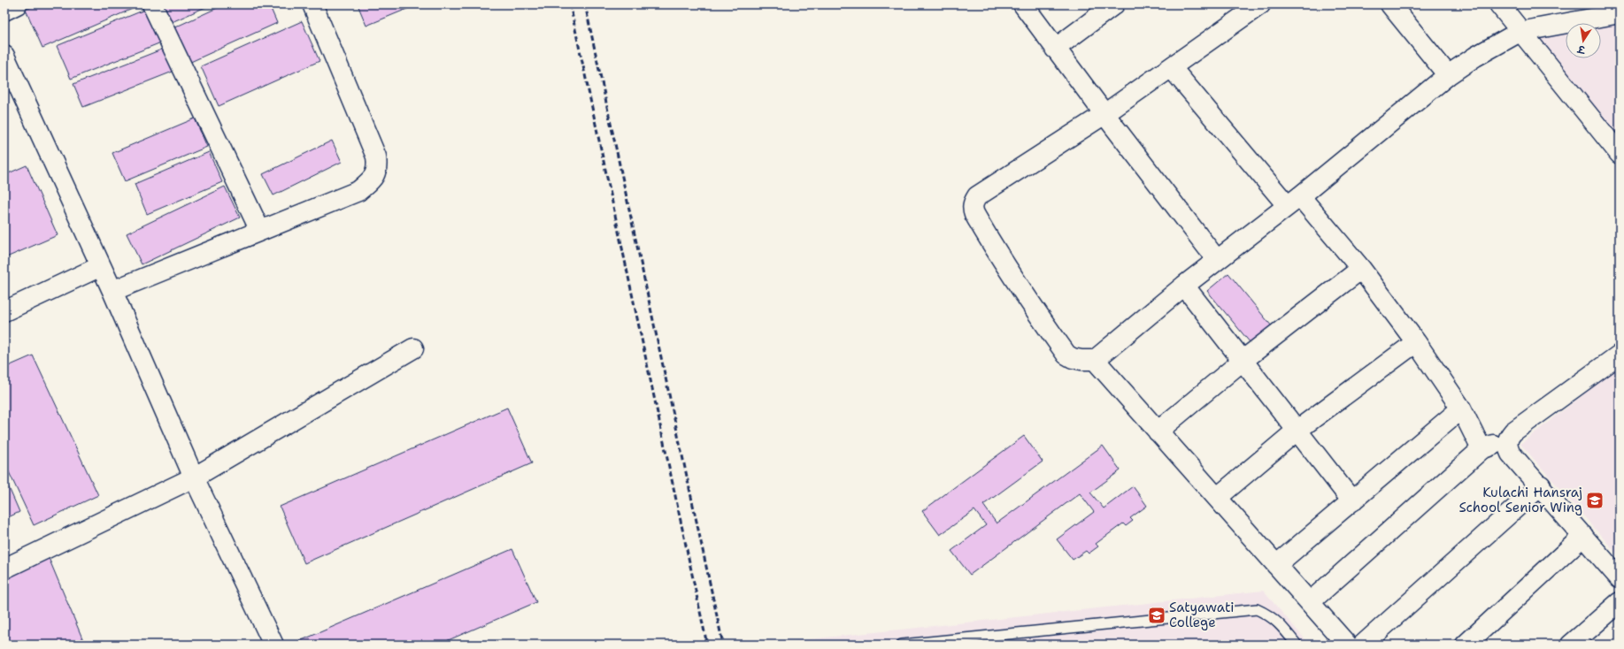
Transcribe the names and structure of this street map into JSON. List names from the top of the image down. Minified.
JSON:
{"places":{"school or university":["Kulachi Hansraj School Senior Wing","Satyawati College"]},"north":"bottom"}
